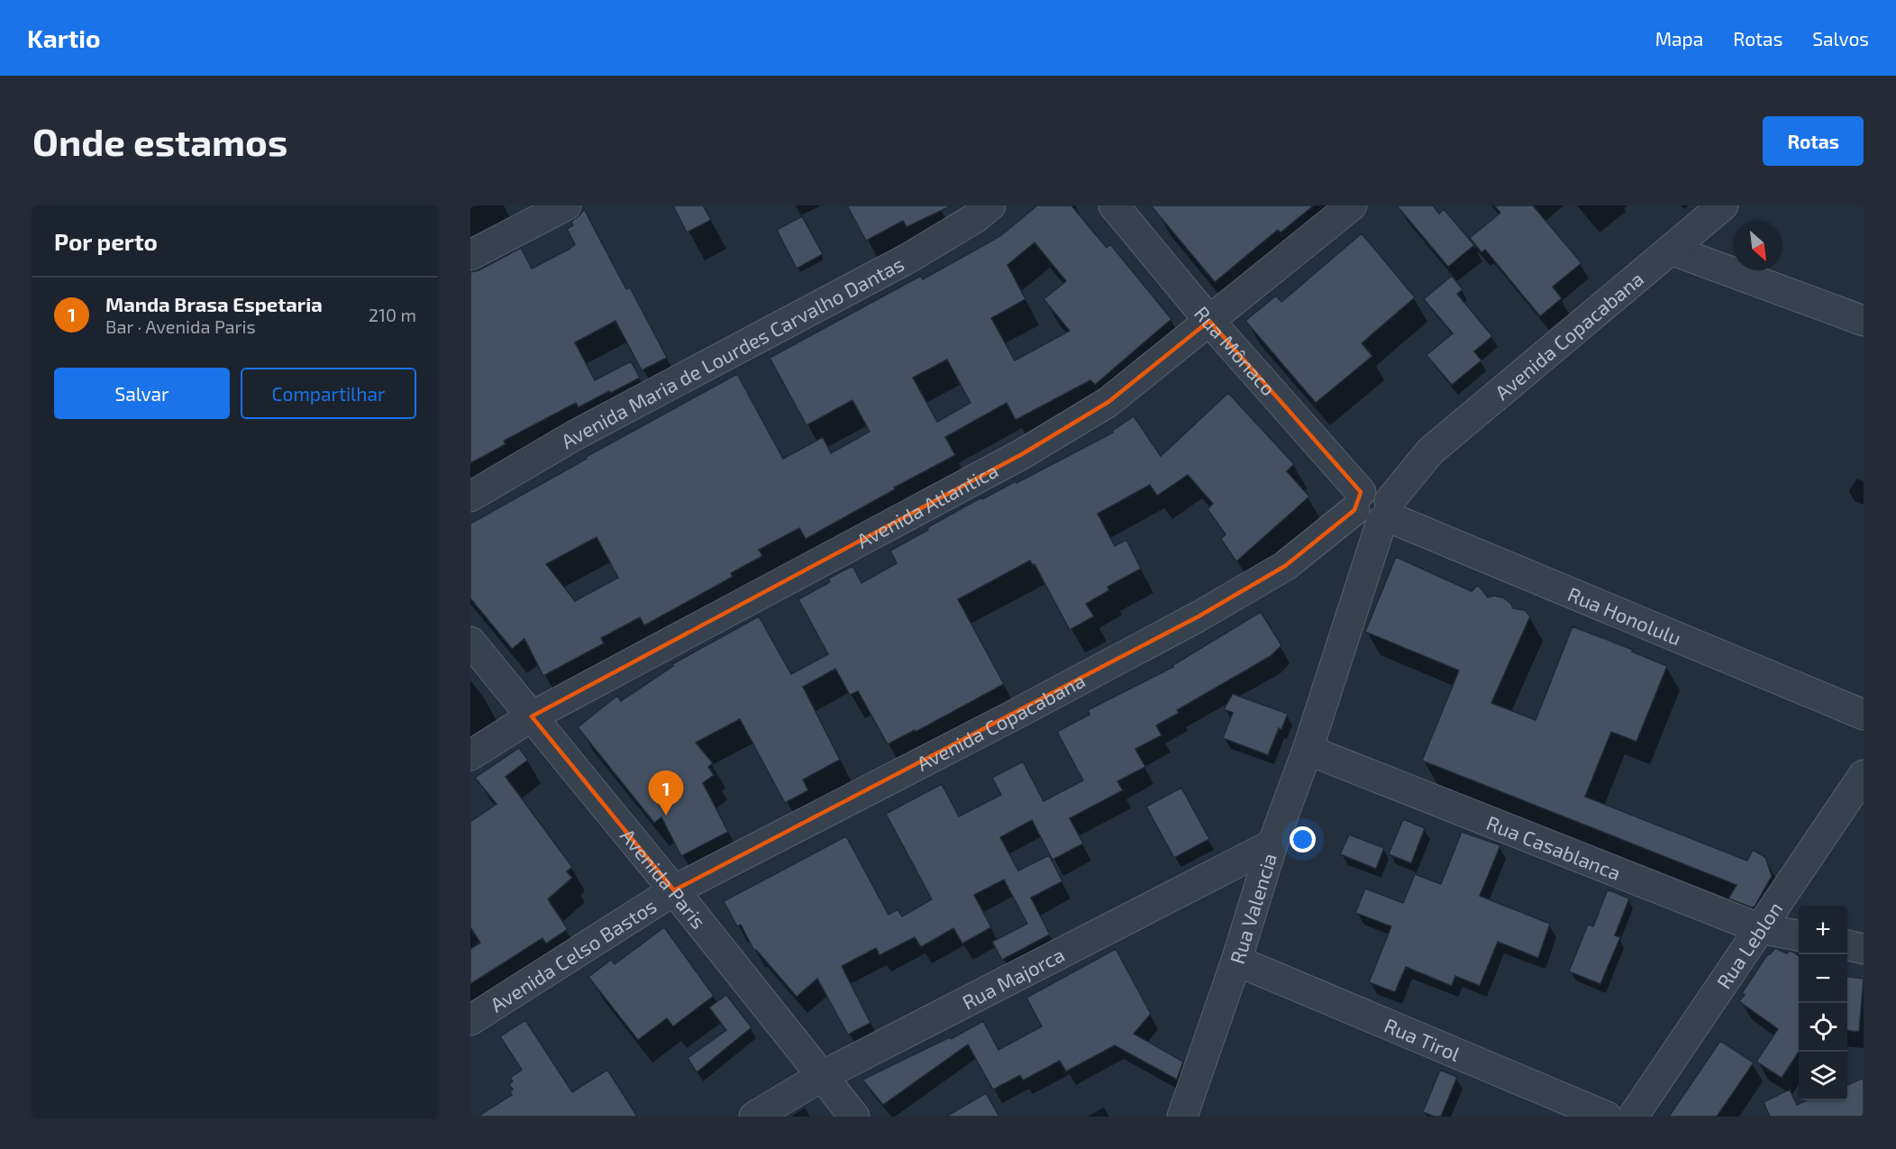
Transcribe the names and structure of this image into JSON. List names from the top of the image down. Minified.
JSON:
{"streets":{"street":["Avenida Copacabana","Rua Mônaco","Avenida Maria de Lourdes Carvalho Dantas","Avenida Atlantica","Rua Honolulu","Rua Casablanca","Avenida Paris","Rua Valencia","Rua Leblon","Avenida Celso Bastos","Rua Majorca","Rua Tirol"]},"crossings":[["Avenida Copacabana","Rua Mônaco"],["Avenida Copacabana","Rua Honolulu"],["Avenida Copacabana","Avenida Paris"],["Avenida Copacabana","Rua Valencia"],["Avenida Copacabana","Avenida Celso Bastos"],["Rua Mônaco","Avenida Atlantica"],["Rua Mônaco","Rua Honolulu"],["Rua Mônaco","Rua Valencia"],["Avenida Atlantica","Avenida Paris"],["Rua Honolulu","Rua Valencia"],["Rua Casablanca","Rua Valencia"],["Rua Casablanca","Rua Leblon"],["Avenida Paris","Avenida Celso Bastos"],["Avenida Paris","Rua Majorca"],["Rua Valencia","Rua Majorca"],["Rua Valencia","Rua Tirol"]],"north":"bottom right","page":{"header":"Kartio","nav":["Mapa","Rotas","Salvos"],"buttons":["Rotas",["Salvar","Compartilhar"]],"title":"Onde estamos","heading":"Por perto","list":[{"mark":"1","name":"Manda Brasa Espetaria","note":"Bar · Avenida Paris","value":"210 m"}],"pins":"1","map_buttons":["+","−"]}}
